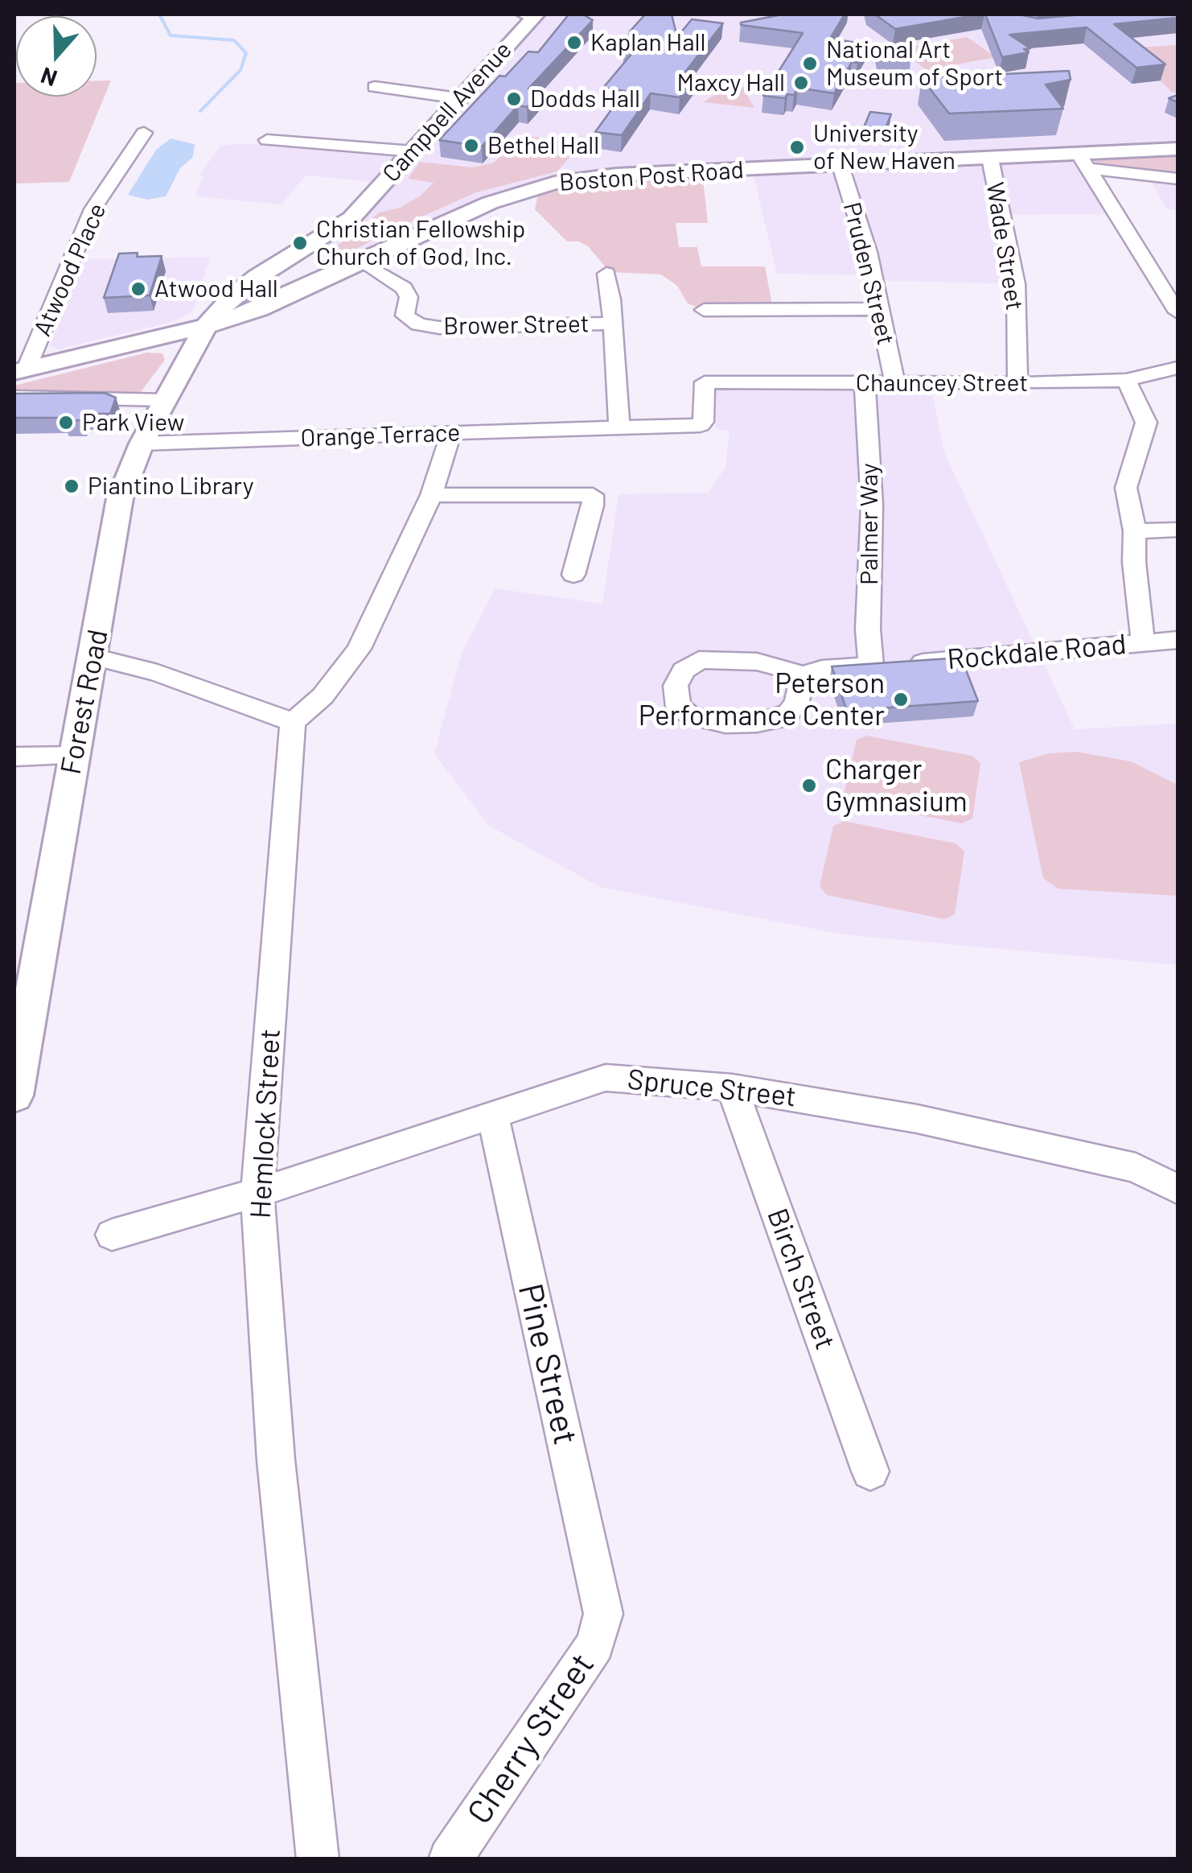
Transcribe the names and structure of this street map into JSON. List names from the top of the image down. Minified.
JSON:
{"streets":{"main road":["Campbell Avenue","Boston Post Road","Forest Road"],"street":["Wade Street","Atwood Place","Pruden Street","Brower Street","Chauncey Street","Orange Terrace","Palmer Way","Rockdale Road","Spruce Street","Hemlock Street","Birch Street","Pine Street","Cherry Street"]},"crossings":[["Campbell Avenue","Boston Post Road"],["Campbell Avenue","Forest Road"],["Boston Post Road","Wade Street"],["Boston Post Road","Atwood Place"],["Boston Post Road","Pruden Street"],["Boston Post Road","Brower Street"],["Boston Post Road","Forest Road"],["Wade Street","Chauncey Street"],["Pruden Street","Chauncey Street"],["Chauncey Street","Orange Terrace"],["Chauncey Street","Palmer Way"],["Orange Terrace","Forest Road"],["Palmer Way","Rockdale Road"],["Spruce Street","Hemlock Street"],["Spruce Street","Birch Street"],["Spruce Street","Pine Street"],["Pine Street","Cherry Street"]],"places":["Kaplan Hall","National Art Museum of Sport","Maxcy Hall","Dodds Hall","Bethel Hall","University of New Haven","Christian Fellowship Church of God, Inc.","Atwood Hall","Park View","Piantino Library","Peterson Performance Center","Charger Gymnasium"],"north":"bottom"}
